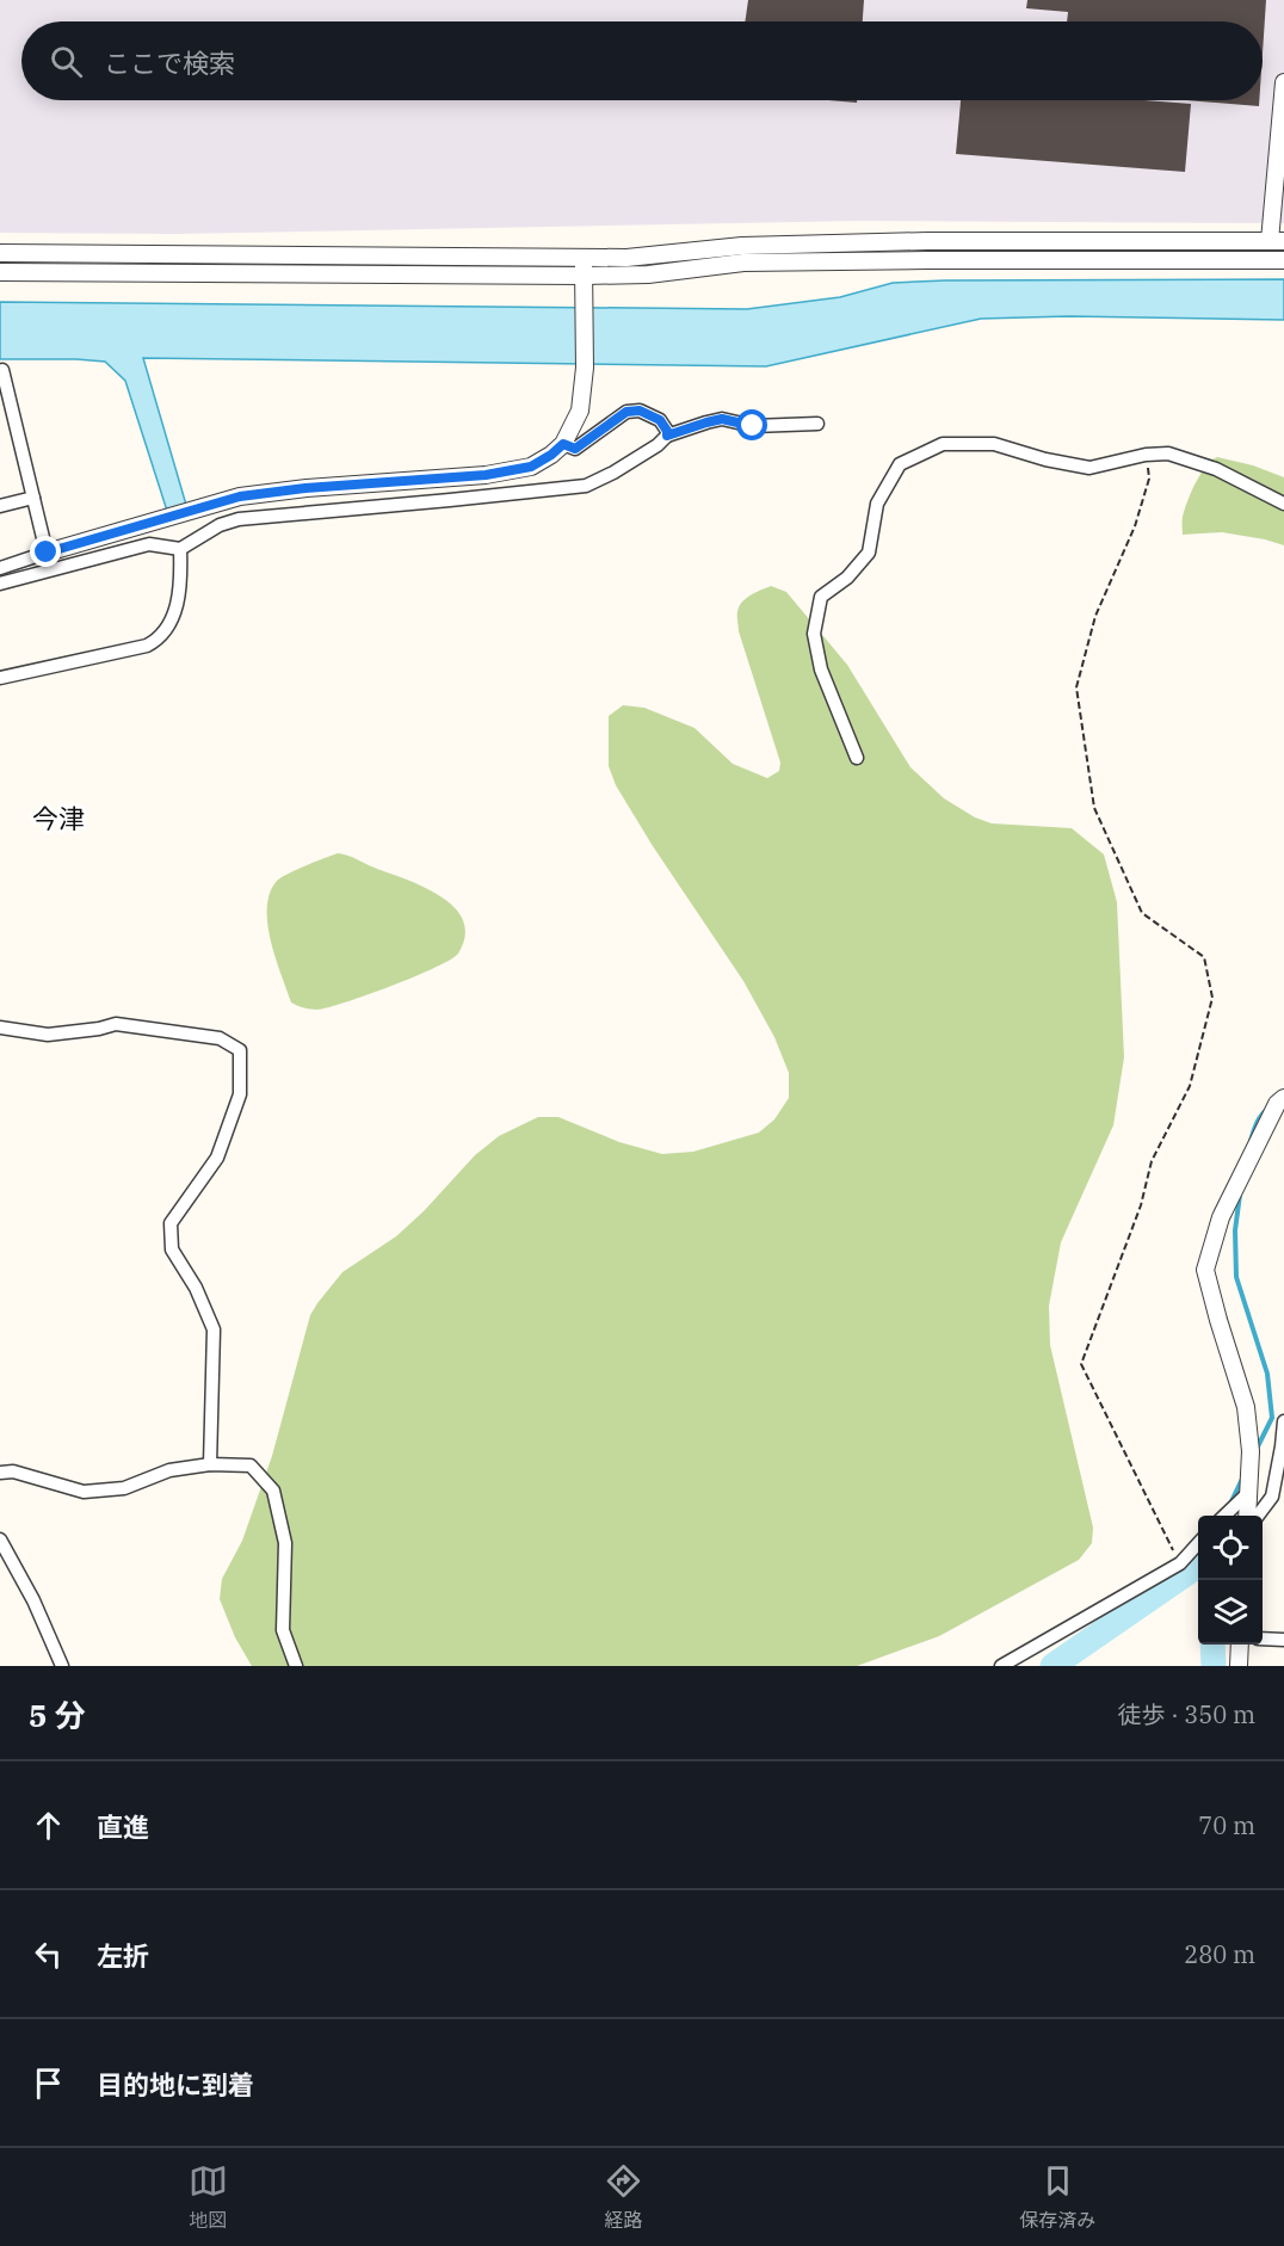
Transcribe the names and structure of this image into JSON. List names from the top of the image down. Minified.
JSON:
{"districts":["今津"],"page":{"search":"ここで検索","heading":["5 分","徒歩 · 350 m"],"list":[["直進","70 m"],["左折","280 m"],"目的地に到着"],"nav":["地図","経路","保存済み"]}}
